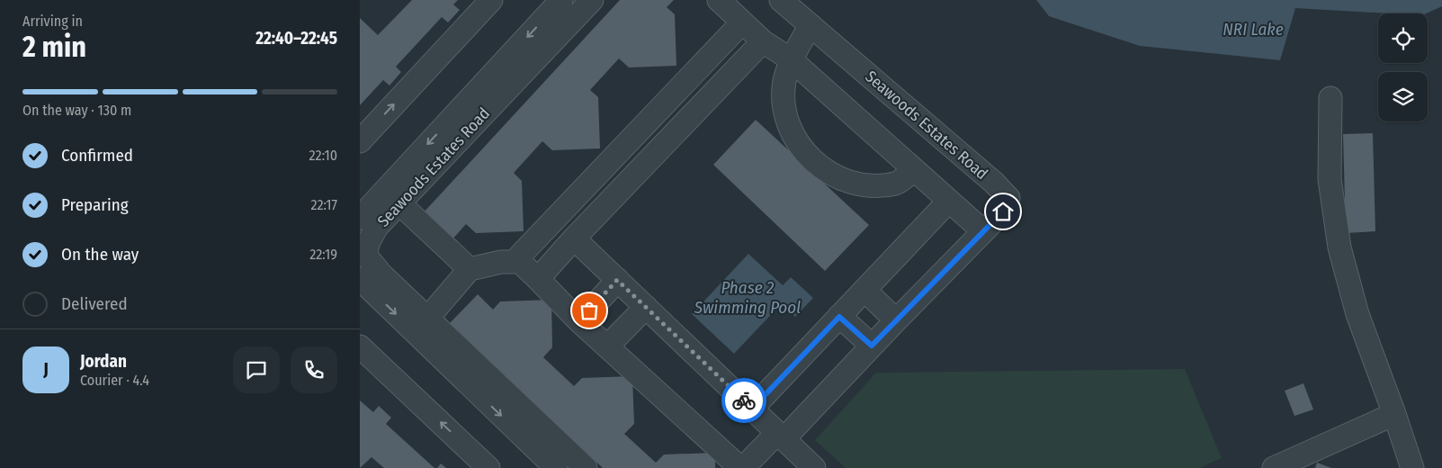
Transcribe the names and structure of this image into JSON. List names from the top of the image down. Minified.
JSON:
{"streets":{"street":["Seawoods Estates Road"]},"water":["NRI Lake","Phase 2 Swimming Pool"],"page":{"heading":["2 min","Arriving in","22:40–22:45"],"panel":["Jordan","Courier · 4.4"],"bar":"On the way · 130 m","list":[["Confirmed","22:10"],["Preparing","22:17"],["On the way","22:19"],"Delivered"],"round":"J"}}
